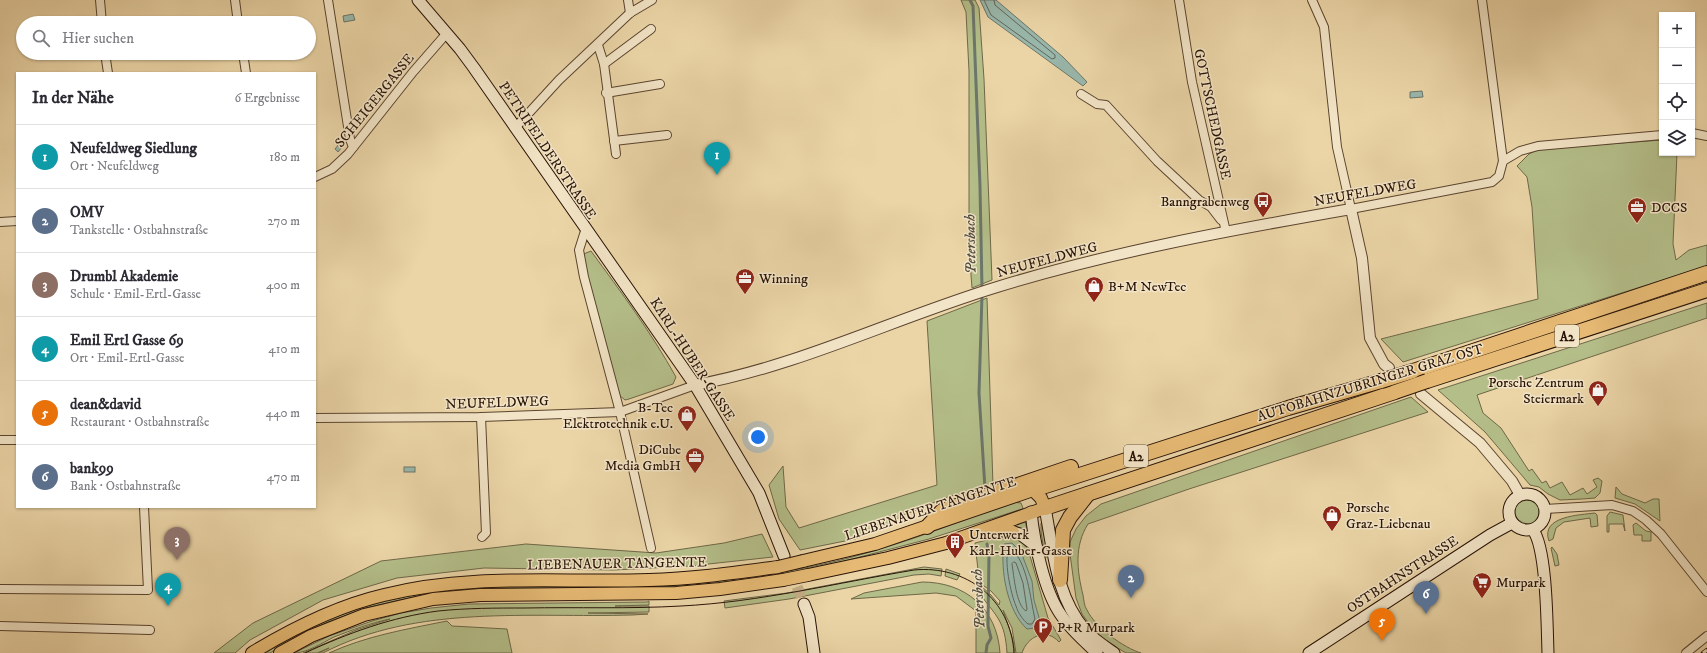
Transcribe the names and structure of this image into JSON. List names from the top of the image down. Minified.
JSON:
{"streets":{"highway":["A2","AUTOBAHNZUBRINGER GRAZ OST"],"main road":["PETRIFELDERSTRASSE","KARL-HUBER-GASSE","LIEBENAUER TANGENTE","OSTBAHNSTRASSE"],"street":["SCHEIGERGASSE","GOTTSCHEDGASSE","NEUFELDWEG"]},"crossings":[["SCHEIGERGASSE","PETRIFELDERSTRASSE"],["GOTTSCHEDGASSE","NEUFELDWEG"],["PETRIFELDERSTRASSE","NEUFELDWEG"],["PETRIFELDERSTRASSE","KARL-HUBER-GASSE"],["NEUFELDWEG","KARL-HUBER-GASSE"],["AUTOBAHNZUBRINGER GRAZ OST","LIEBENAUER TANGENTE"]],"water":["Petersbach"],"places":{"bus stop":["Banngrabenweg"],"office":["DCCS","Winning","DiCube Media GmbH"],"shop":["B+M NewTec","Porsche Zentrum Steiermark","B-Tec Elektrotechnik e.U.","Porsche Graz-Liebenau"],"building":["Unterwerk Karl-Huber-Gasse"],"supermarket":["Murpark"],"parking":["P+R Murpark"]},"page":{"map_buttons":["+","−"],"search":"Hier suchen","heading":["In der Nähe","6 Ergebnisse"],"list":[{"mark":"1","name":"Neufeldweg Siedlung","note":"Ort · Neufeldweg","value":"180 m"},{"mark":"2","name":"OMV","note":"Tankstelle · Ostbahnstraße","value":"270 m"},{"mark":"3","name":"Drumbl Akademie","note":"Schule · Emil-Ertl-Gasse","value":"400 m"},{"mark":"4","name":"Emil Ertl Gasse 69","note":"Ort · Emil-Ertl-Gasse","value":"410 m"},{"mark":"5","name":"dean&david","note":"Restaurant · Ostbahnstraße","value":"440 m"},{"mark":"6","name":"bank99","note":"Bank · Ostbahnstraße","value":"470 m"}],"pins":["1","3","2","4","6","5"]}}
